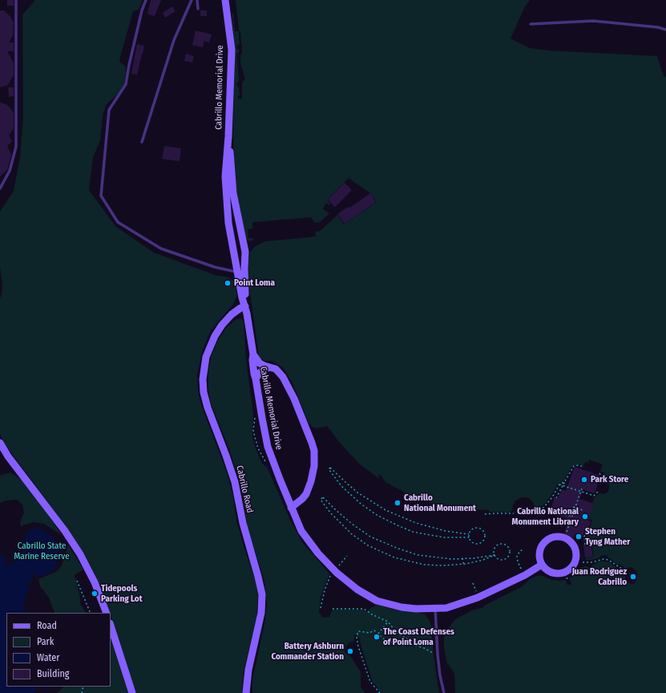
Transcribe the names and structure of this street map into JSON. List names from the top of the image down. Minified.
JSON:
{"streets":{"street":["Cabrillo Memorial Drive","Cabrillo Road"]},"crossings":[["Cabrillo Memorial Drive","Cabrillo Road"]],"parks":["Cabrillo State Marine Reserve"],"places":["Point Loma","Park Store","Cabrillo National Monument","Cabrillo National Monument Library","Stephen Tyng Mather","Juan Rodriguez Cabrillo","Tidepools Parking Lot","The Coast Defenses of Point Loma","Battery Ashburn Commander Station"],"legend":["Road","Park","Water","Building"]}
